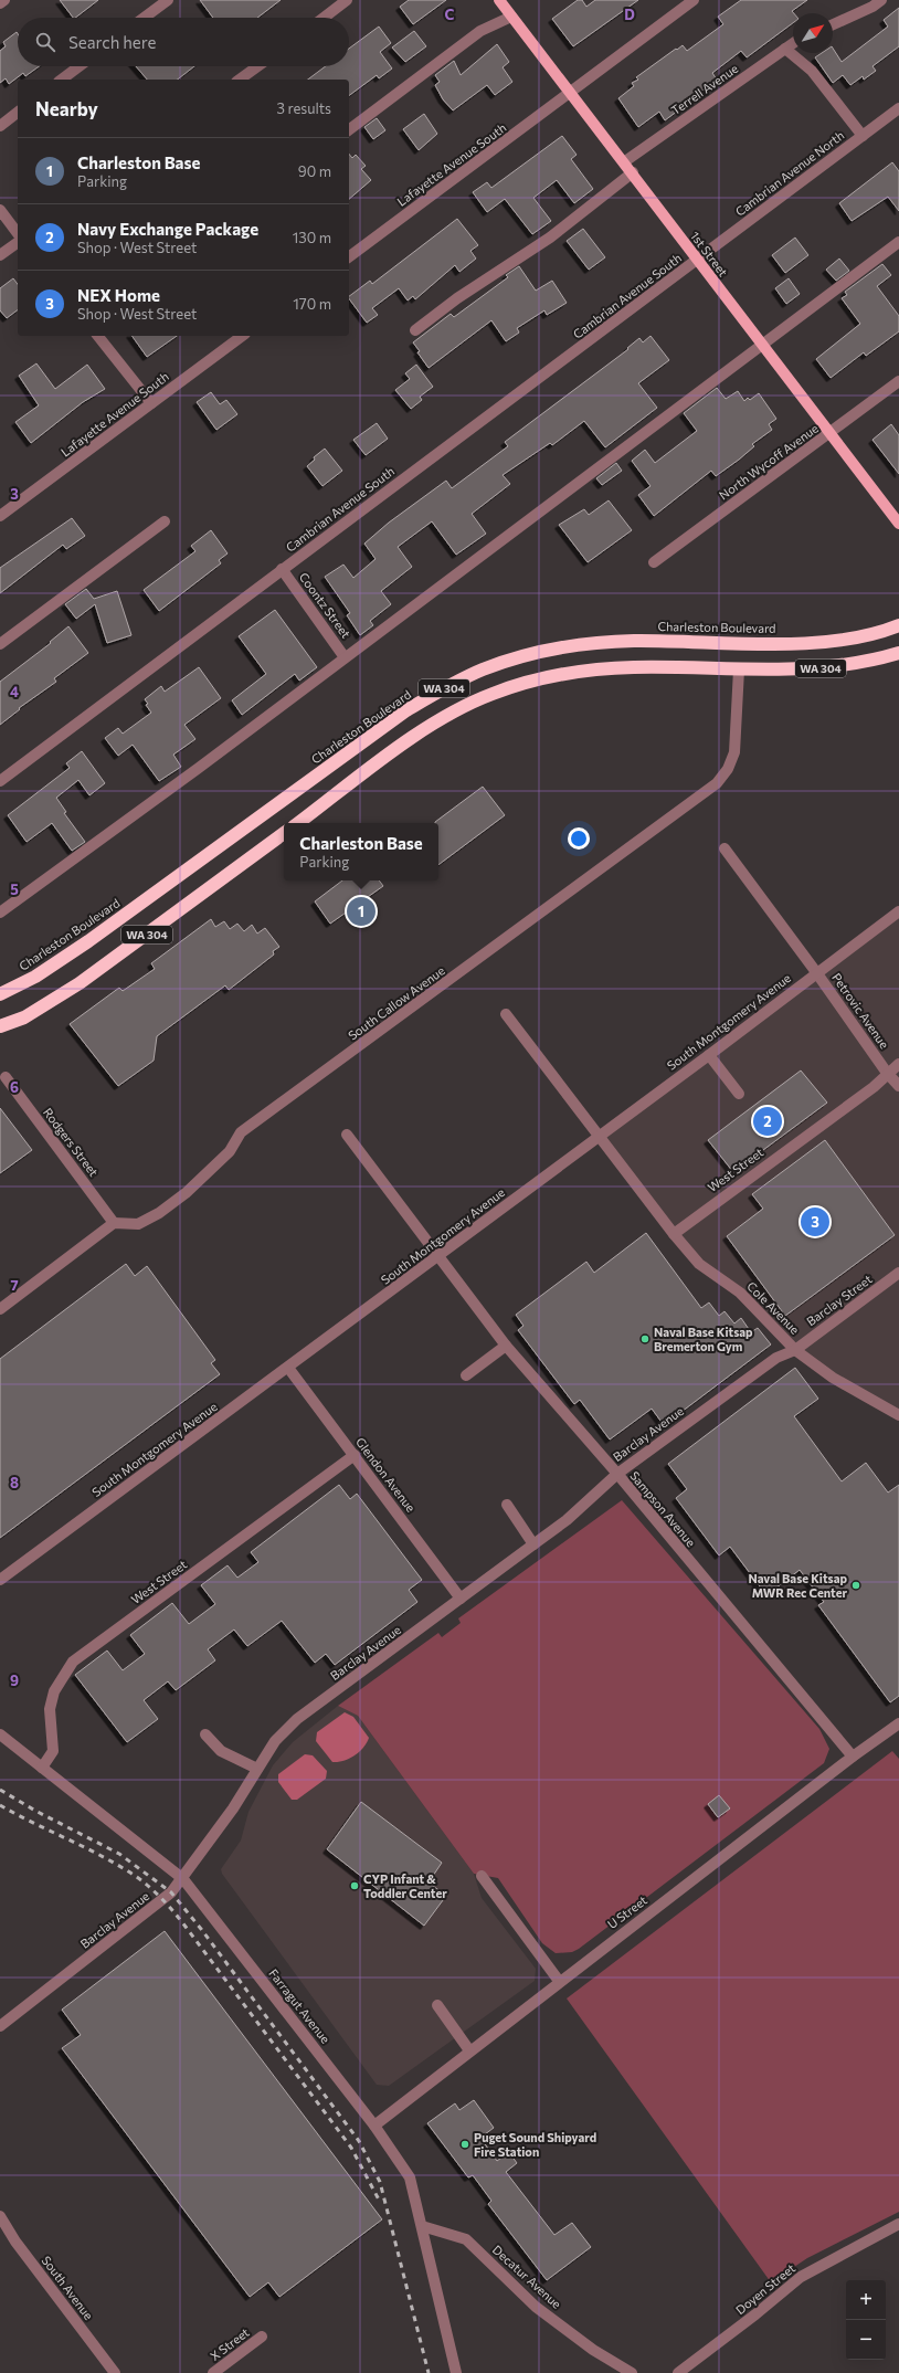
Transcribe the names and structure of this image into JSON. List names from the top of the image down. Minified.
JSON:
{"streets":{"highway":["Charleston Boulevard","WA 304"],"main road":["1st Street"],"street":["Terrell Avenue","Lafayette Avenue South","Cambrian Avenue North","Cambrian Avenue South","North Wycoff Avenue","Coontz Street","South Callow Avenue","Petrovic Avenue","South Montgomery Avenue","Rodgers Street","West Street","Barclay Street","Cole Avenue","Barclay Avenue","Glendon Avenue","Sampson Avenue","U Street","Farragut Avenue","Decatur Avenue","South Avenue","Doyen Street","X Street"]},"crossings":[["Terrell Avenue","1st Street"],["Lafayette Avenue South","1st Street"],["Cambrian Avenue North","1st Street"],["Cambrian Avenue North","Cambrian Avenue South"],["1st Street","Cambrian Avenue South"],["1st Street","North Wycoff Avenue"],["Cambrian Avenue South","Coontz Street"],["WA 304","South Callow Avenue"],["South Callow Avenue","Rodgers Street"],["Petrovic Avenue","South Montgomery Avenue"],["Petrovic Avenue","West Street"],["South Montgomery Avenue","Cole Avenue"],["South Montgomery Avenue","Glendon Avenue"],["South Montgomery Avenue","Sampson Avenue"],["West Street","Cole Avenue"],["West Street","Glendon Avenue"],["West Street","Farragut Avenue"],["Barclay Street","Cole Avenue"],["Barclay Street","Barclay Avenue"],["Cole Avenue","Barclay Avenue"],["Barclay Avenue","Glendon Avenue"],["Barclay Avenue","Sampson Avenue"],["Barclay Avenue","Farragut Avenue"],["Sampson Avenue","U Street"],["U Street","Farragut Avenue"],["Farragut Avenue","Decatur Avenue"]],"places":["Naval Base Kitsap Bremerton Gym","Naval Base Kitsap MWR Rec Center","CYP Infant & Toddler Center","Puget Sound Shipyard Fire Station"],"north":"top right","page":{"search":"Search here","heading":["Nearby","3 results"],"list":[{"mark":"1","name":"Charleston Base","note":"Parking","value":"90 m"},{"mark":"2","name":"Navy Exchange Package","note":"Shop · West Street","value":"130 m"},{"mark":"3","name":"NEX Home","note":"Shop · West Street","value":"170 m"}],"popup":["Charleston Base","Parking"],"pins":["1","2","3"],"map_buttons":["+","−"]},"grid":{"columns":["C","D"],"rows":["3","4","5","6","7","8","9"]}}
